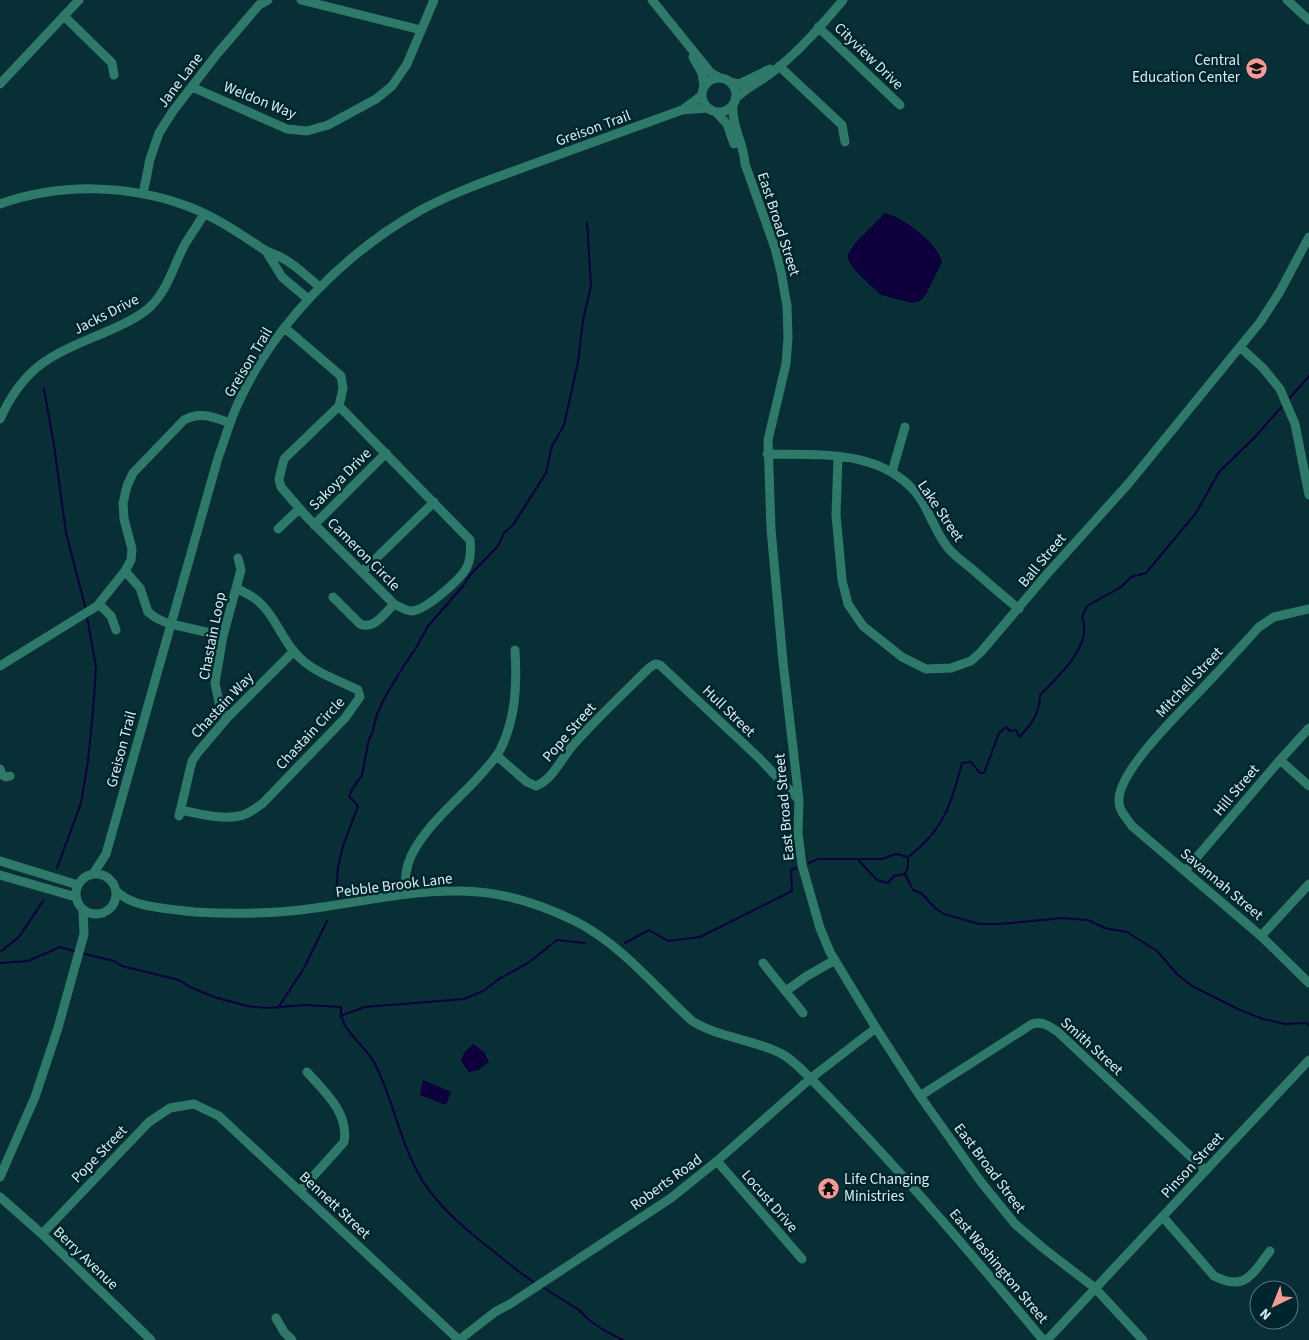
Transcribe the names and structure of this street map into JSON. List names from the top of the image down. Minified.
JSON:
{"streets":{"street":["Cityview Drive","Jane Lane","Weldon Way","Greison Trail","East Broad Street","Jacks Drive","Sakoya Drive","Lake Street","Cameron Circle","Ball Street","Chastain Loop","Mitchell Street","Chastain Way","Hull Street","Pope Street","Chastain Circle","Hill Street","Savannah Street","Pebble Brook Lane","Smith Street","Pinson Street","Roberts Road","Locust Drive","Bennett Street","Berry Avenue","East Washington Street"]},"crossings":[["Jane Lane","Weldon Way"],["Greison Trail","East Broad Street"],["Greison Trail","Pebble Brook Lane"],["East Broad Street","Lake Street"],["East Broad Street","Hull Street"],["East Broad Street","Smith Street"],["East Broad Street","Pinson Street"],["East Broad Street","Roberts Road"],["Sakoya Drive","Cameron Circle"],["Lake Street","Ball Street"],["Chastain Loop","Chastain Way"],["Chastain Loop","Chastain Circle"],["Mitchell Street","Savannah Street"],["Chastain Way","Chastain Circle"],["Hull Street","Pope Street"],["Pope Street","Bennett Street"],["Pope Street","Berry Avenue"],["Hill Street","Savannah Street"],["Pebble Brook Lane","Roberts Road"],["Pebble Brook Lane","East Washington Street"],["Smith Street","Pinson Street"],["Pinson Street","East Washington Street"],["Roberts Road","Locust Drive"],["Roberts Road","Bennett Street"],["Roberts Road","East Washington Street"]],"places":{"school or university":["Central Education Center"],"temple":["Life Changing Ministries"]},"north":"bottom left"}
